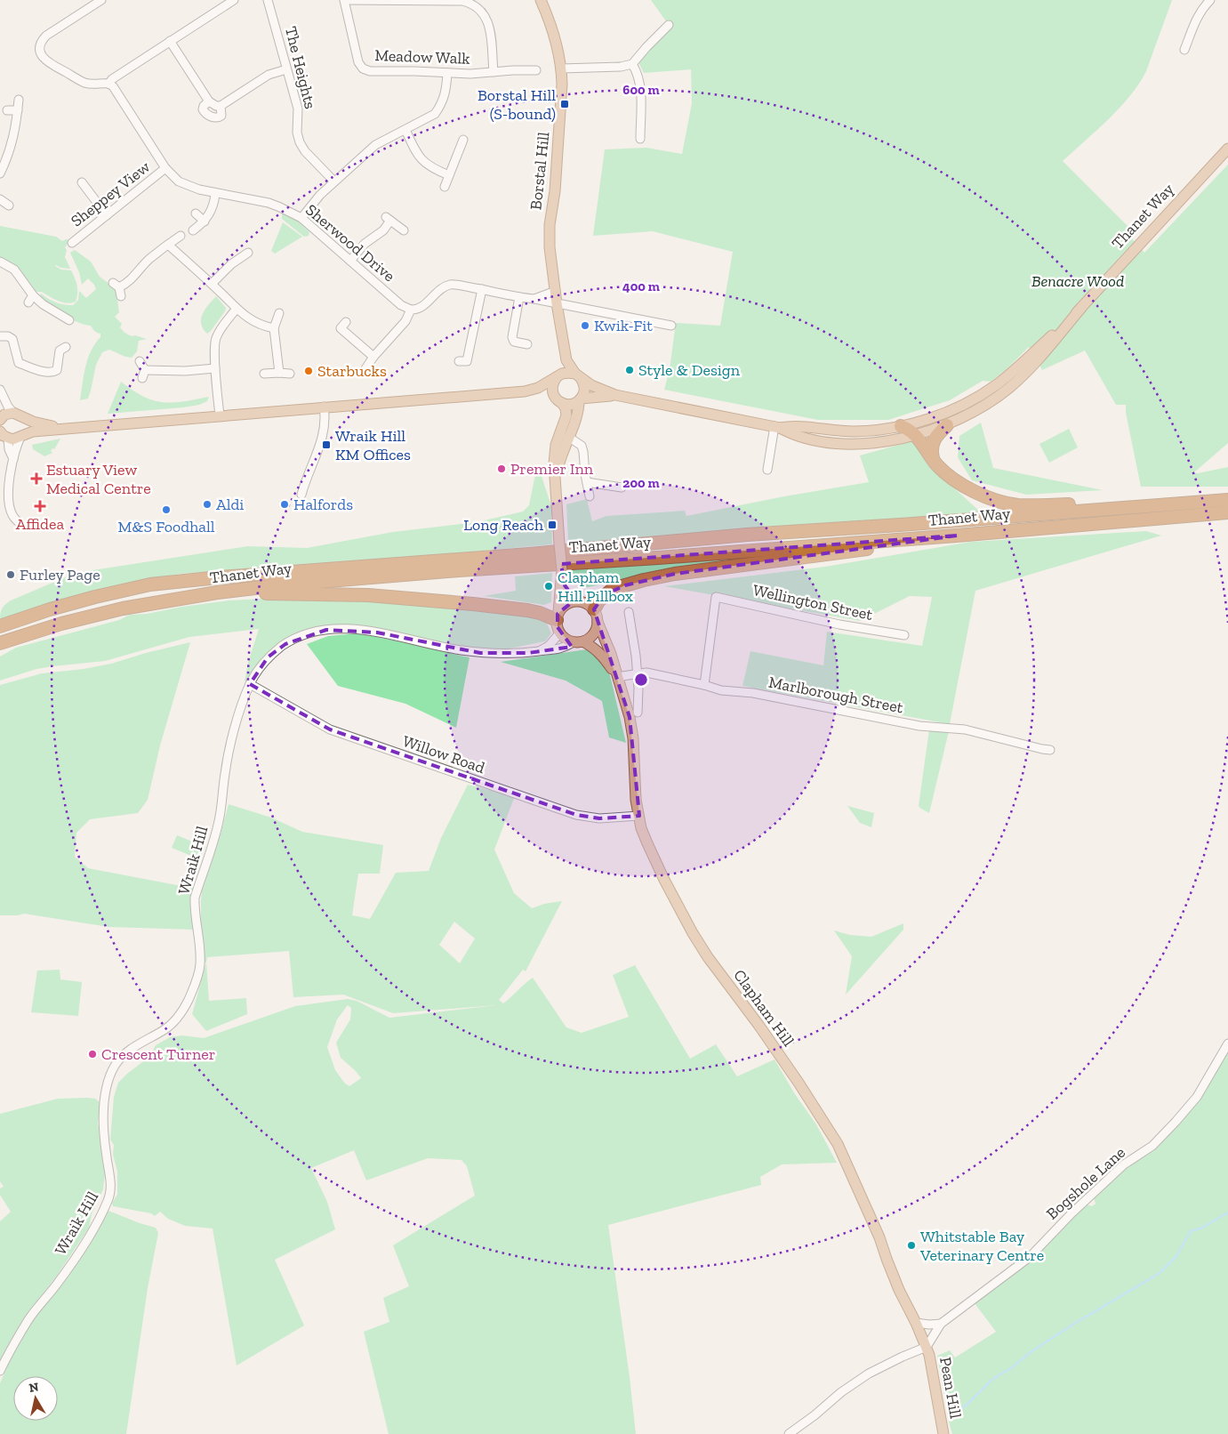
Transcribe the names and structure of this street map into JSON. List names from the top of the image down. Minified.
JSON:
{"streets":{"highway":["Thanet Way"],"main road":["Borstal Hill","Clapham Hill","Pean Hill"],"street":["Meadow Walk","The Heights","Sheppey View","Sherwood Drive","Wellington Street","Marlborough Street","Willow Road","Wraik Hill","Bogshole Lane"]},"crossings":[["Borstal Hill","Thanet Way"],["Sheppey View","Sherwood Drive"],["Wellington Street","Marlborough Street"],["Marlborough Street","Clapham Hill"],["Willow Road","Wraik Hill"],["Willow Road","Clapham Hill"],["Wraik Hill","Clapham Hill"],["Clapham Hill","Bogshole Lane"],["Clapham Hill","Pean Hill"],["Bogshole Lane","Pean Hill"]],"parks":["Benacre Wood"],"places":{"transit":["Borstal Hill (S-bound)","Wraik Hill KM Offices","Long Reach"],"other":["Kwik-Fit","Style & Design","Starbucks","Premier Inn","Aldi","Halfords","M&S Foodhall","Furley Page","Clapham Hill Pillbox","Crescent Turner","Whitstable Bay Veterinary Centre"],"health":["Estuary View Medical Centre","Affidea"]},"north":"top","rings":["600 m","400 m","200 m"]}
